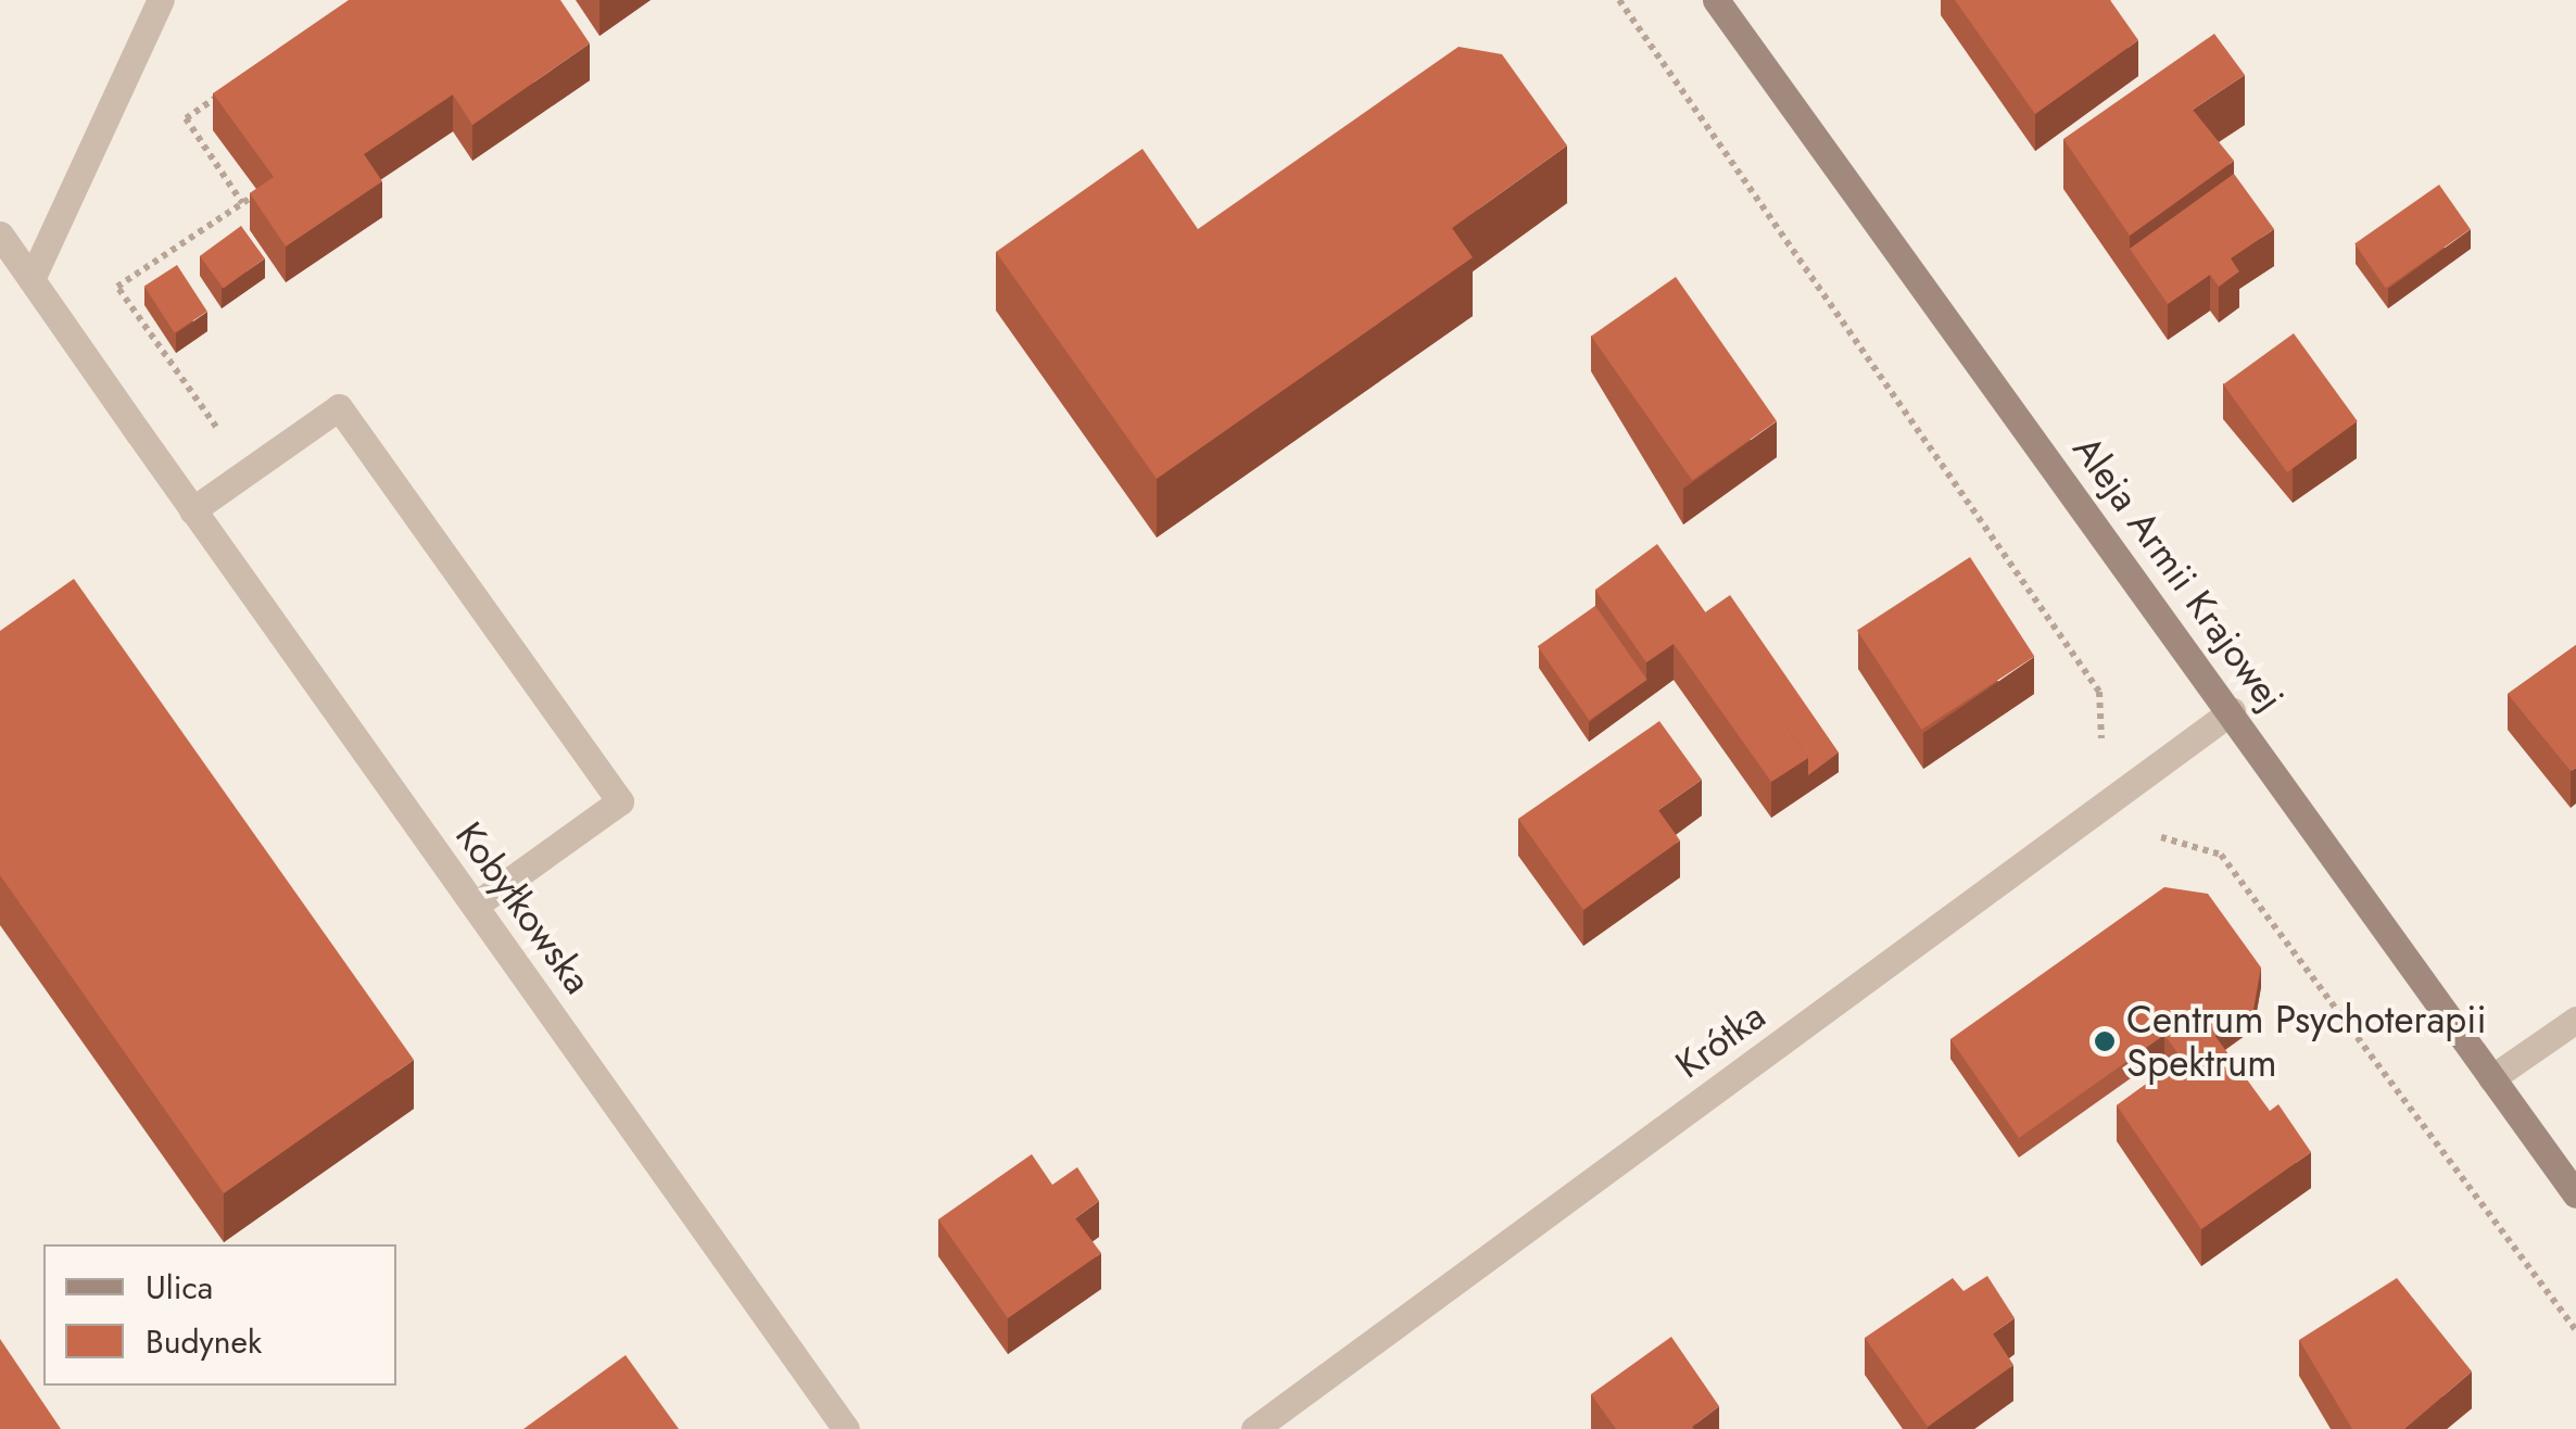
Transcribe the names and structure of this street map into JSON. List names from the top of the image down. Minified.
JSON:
{"streets":{"street":["Aleja Armii Krajowej","Kobyłkowska","Krótka"]},"crossings":[["Aleja Armii Krajowej","Krótka"]],"places":["Centrum Psychoterapii Spektrum"],"legend":["Ulica","Budynek"]}
